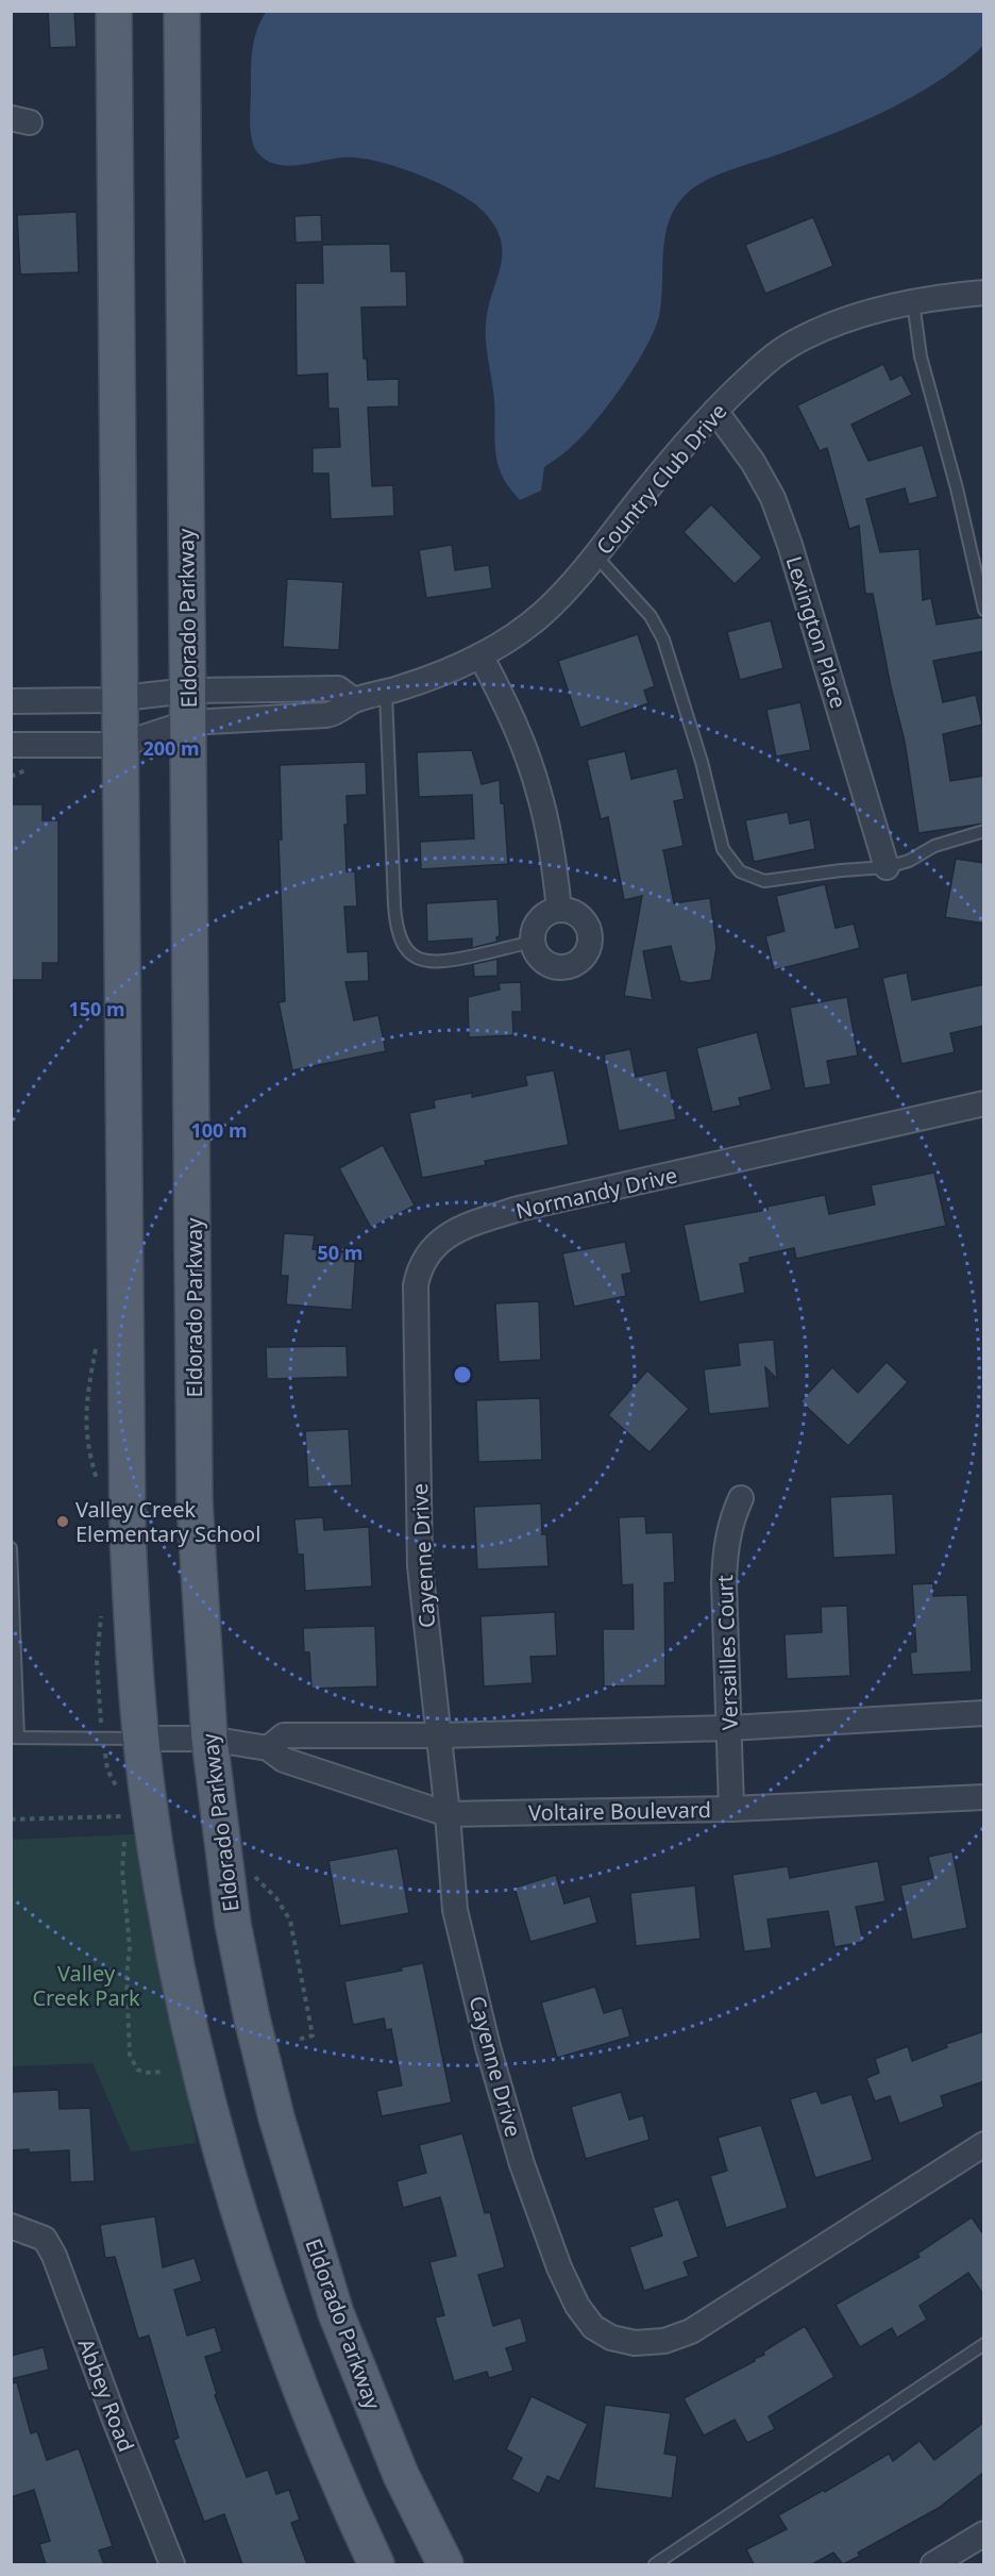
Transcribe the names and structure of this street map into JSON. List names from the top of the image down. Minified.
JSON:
{"streets":{"main road":["Eldorado Parkway"],"street":["Country Club Drive","Lexington Place","Normandy Drive","Cayenne Drive","Versailles Court","Voltaire Boulevard","Abbey Road"]},"crossings":[["Country Club Drive","Eldorado Parkway"],["Country Club Drive","Lexington Place"],["Eldorado Parkway","Voltaire Boulevard"],["Normandy Drive","Cayenne Drive"],["Cayenne Drive","Voltaire Boulevard"],["Versailles Court","Voltaire Boulevard"]],"parks":["Valley Creek Park"],"places":["Valley Creek Elementary School"],"rings":["200 m","150 m","100 m","50 m"]}
